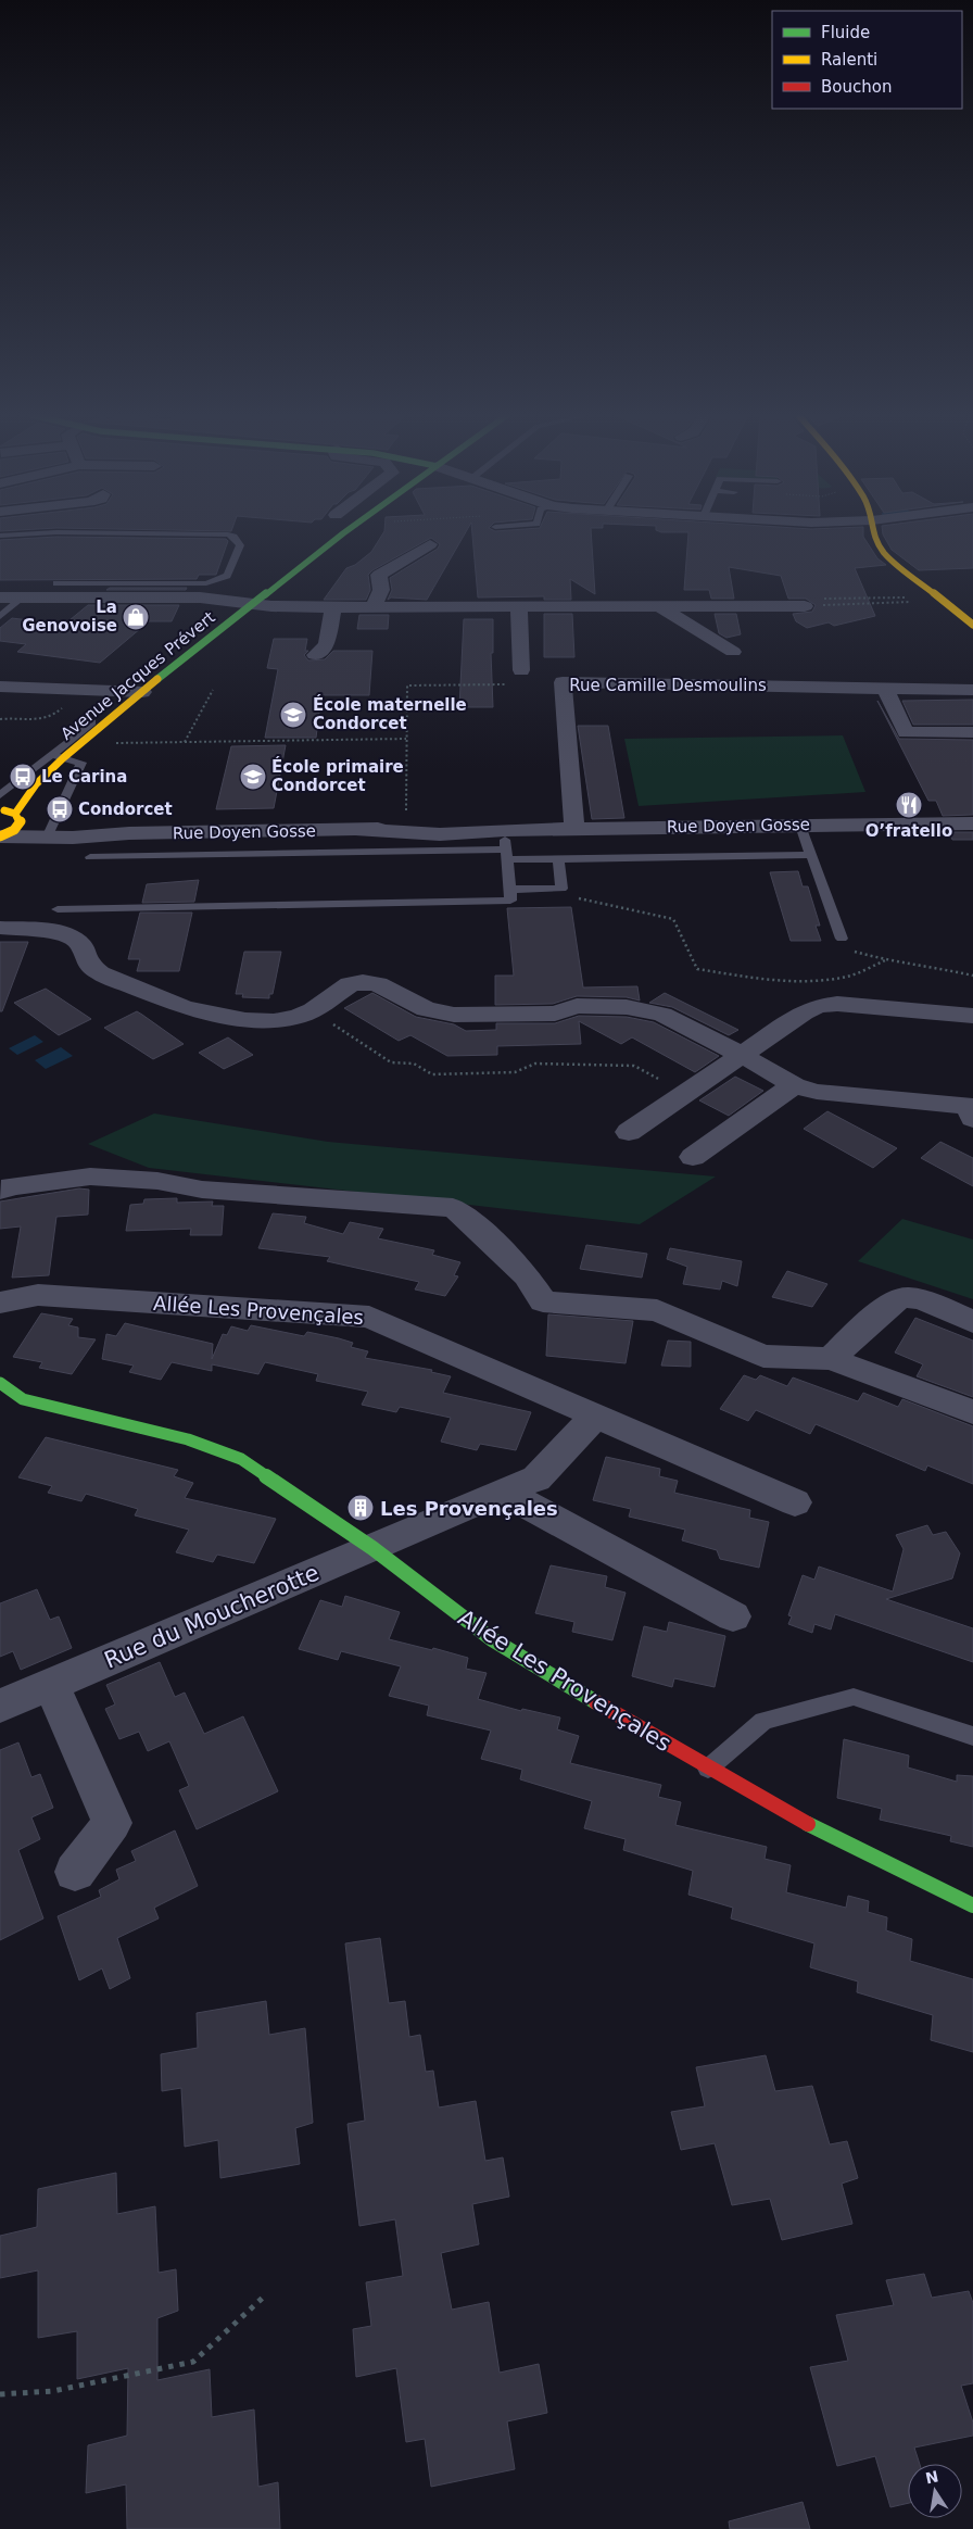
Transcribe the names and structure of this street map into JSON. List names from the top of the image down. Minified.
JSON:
{"streets":{"street":["Avenue Jacques Prévert","Rue Camille Desmoulins","Rue Doyen Gosse","Allée Les Provençales","Rue du Moucherotte"]},"crossings":[["Avenue Jacques Prévert","Rue Doyen Gosse"],["Rue Camille Desmoulins","Rue Doyen Gosse"],["Allée Les Provençales","Rue du Moucherotte"]],"places":{"shop":["La Genovoise"],"school or university":["École maternelle Condorcet","École primaire Condorcet"],"bus stop":["Le Carina","Condorcet"],"restaurant":["O’fratello"],"building":["Les Provençales"]},"legend":["Fluide","Ralenti","Bouchon"],"north":"top"}
